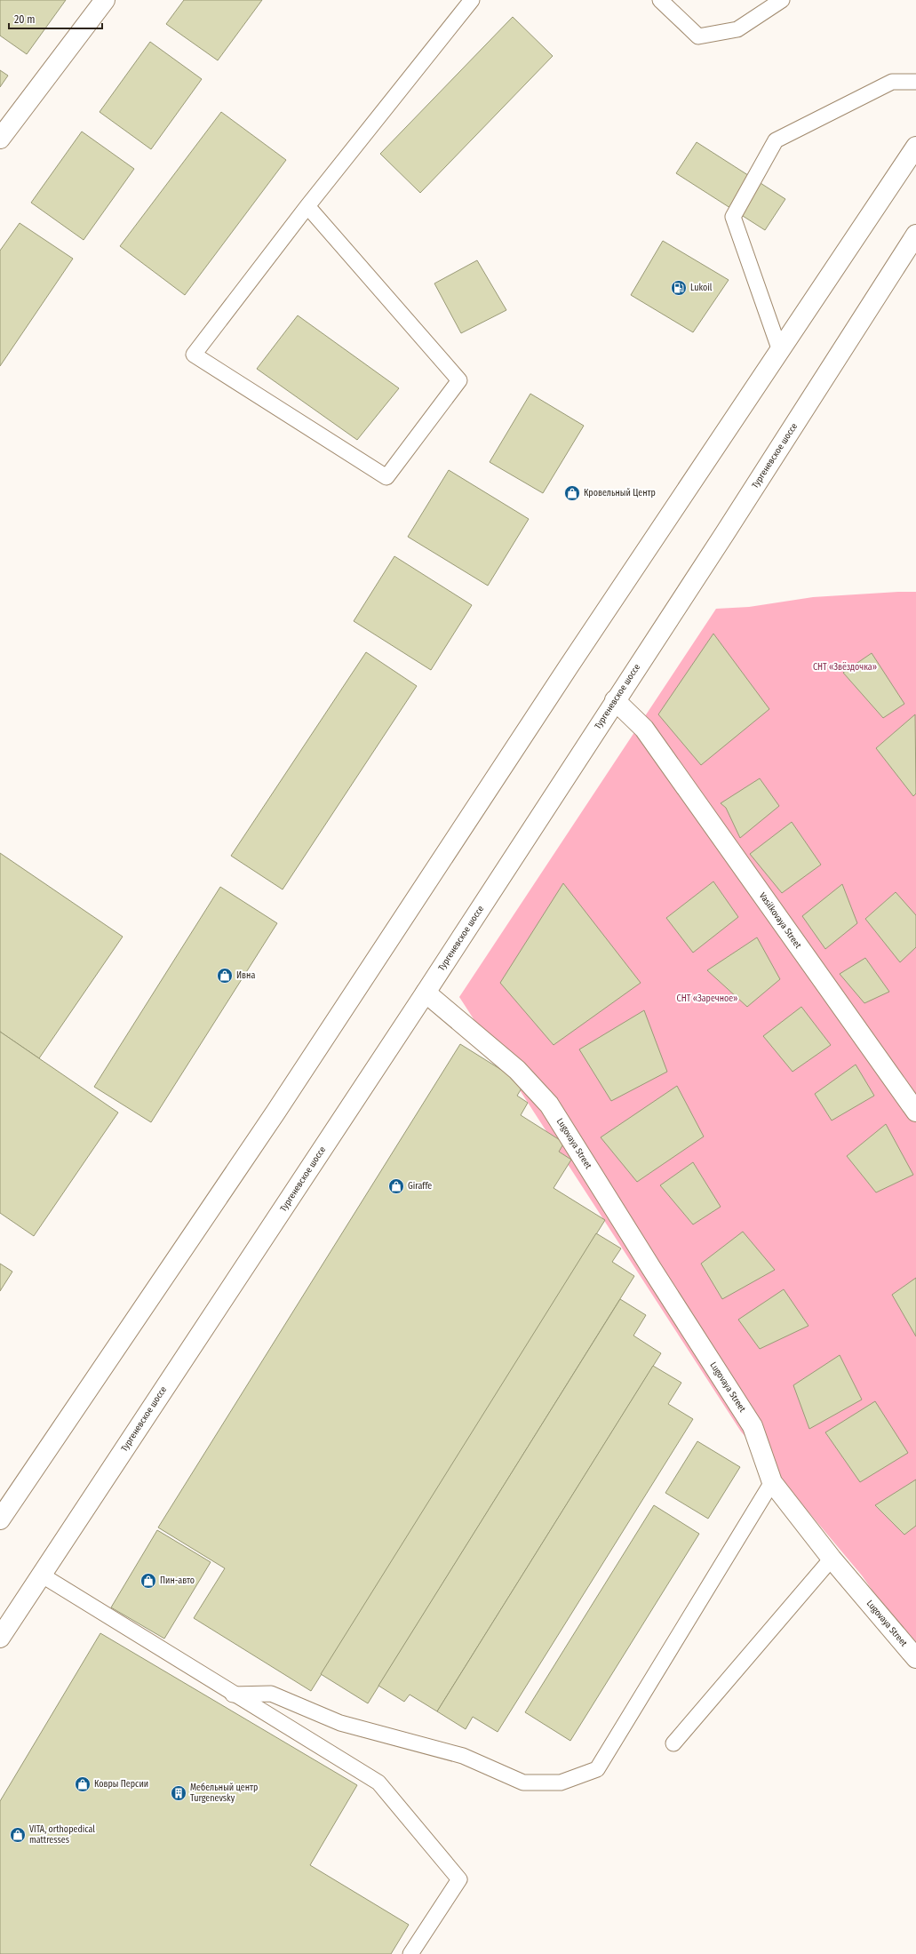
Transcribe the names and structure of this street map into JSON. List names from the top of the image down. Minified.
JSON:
{"streets":{"main road":["Тургеневское шоссе","Vasilkovaya Street","Lugovaya Street"]},"crossings":[["Тургеневское шоссе","Vasilkovaya Street"],["Тургеневское шоссе","Lugovaya Street"]],"parks":["СНТ «Звёздочка»","СНТ «Заречное»"],"places":{"fuel station":["Lukoil"],"shop":["Кровельный Центр","Ивна","Giraffe","Пин-авто","Ковры Персии","VITA, orthopedical mattresses"],"building":["Мебельный центр Turgenevsky"]},"scale_bar":"20 m"}
